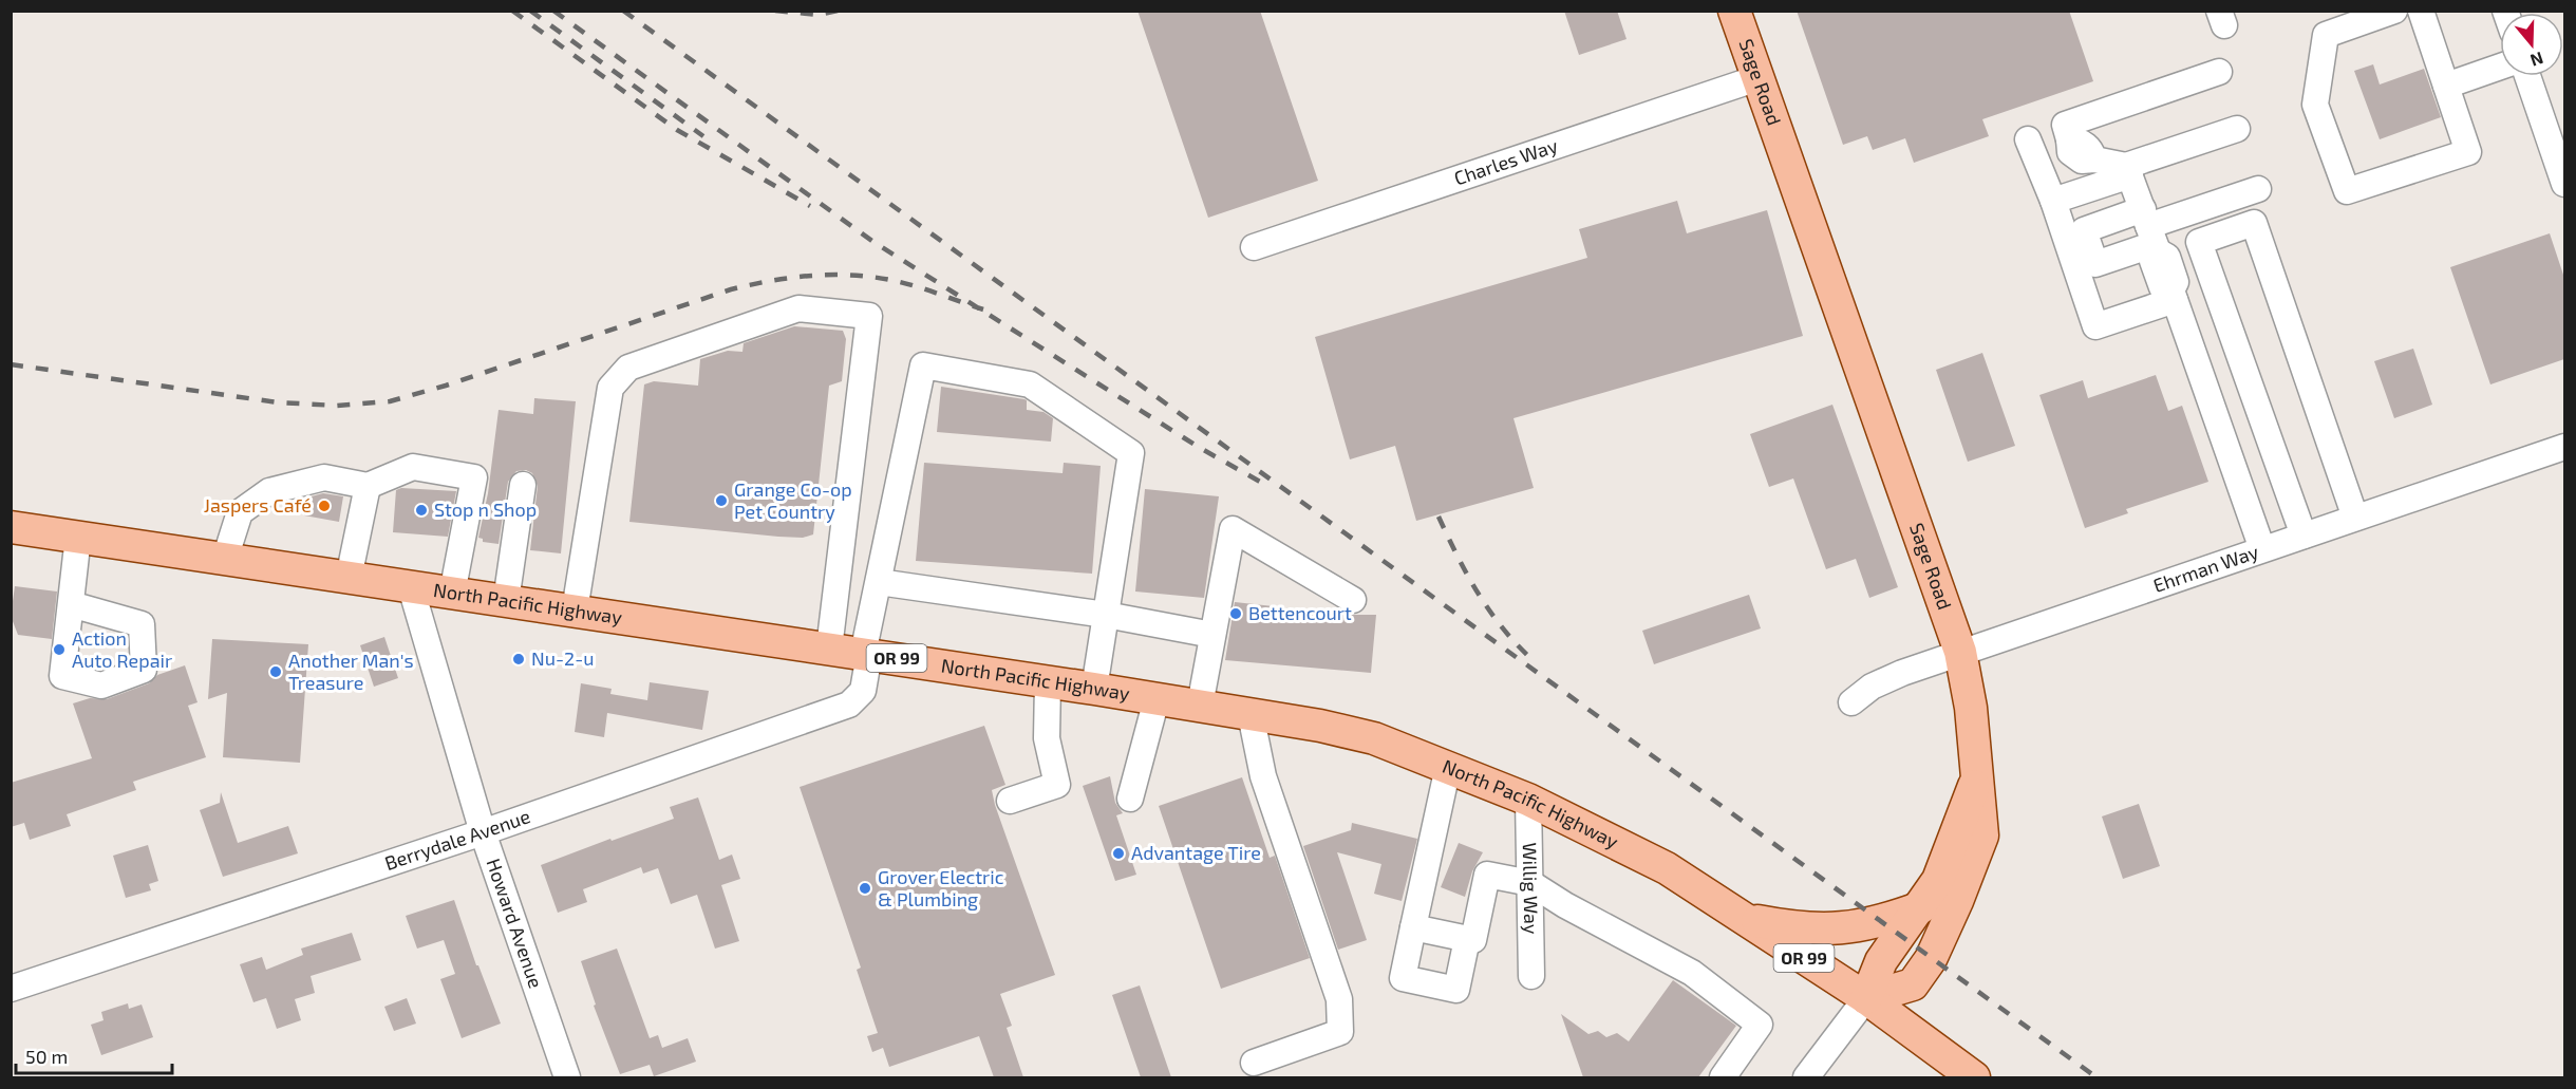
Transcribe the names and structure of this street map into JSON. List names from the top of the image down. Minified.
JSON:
{"streets":{"main road":["Sage Road","North Pacific Highway","OR 99"],"street":["Charles Way","Ehrman Way","Berrydale Avenue","Willig Way","Howard Avenue"]},"crossings":[["Sage Road","Charles Way"],["Sage Road","Ehrman Way"],["Sage Road","North Pacific Highway"],["North Pacific Highway","Berrydale Avenue"],["North Pacific Highway","Willig Way"],["North Pacific Highway","Howard Avenue"],["Berrydale Avenue","Howard Avenue"]],"places":["Grange Co-op Pet Country","Jaspers Café","Stop n Shop","Bettencourt","Action Auto Repair","Nu-2-u","Another Man's Treasure","Advantage Tire","Grover Electric & Plumbing"],"scale_bar":"50 m","north":"bottom"}
